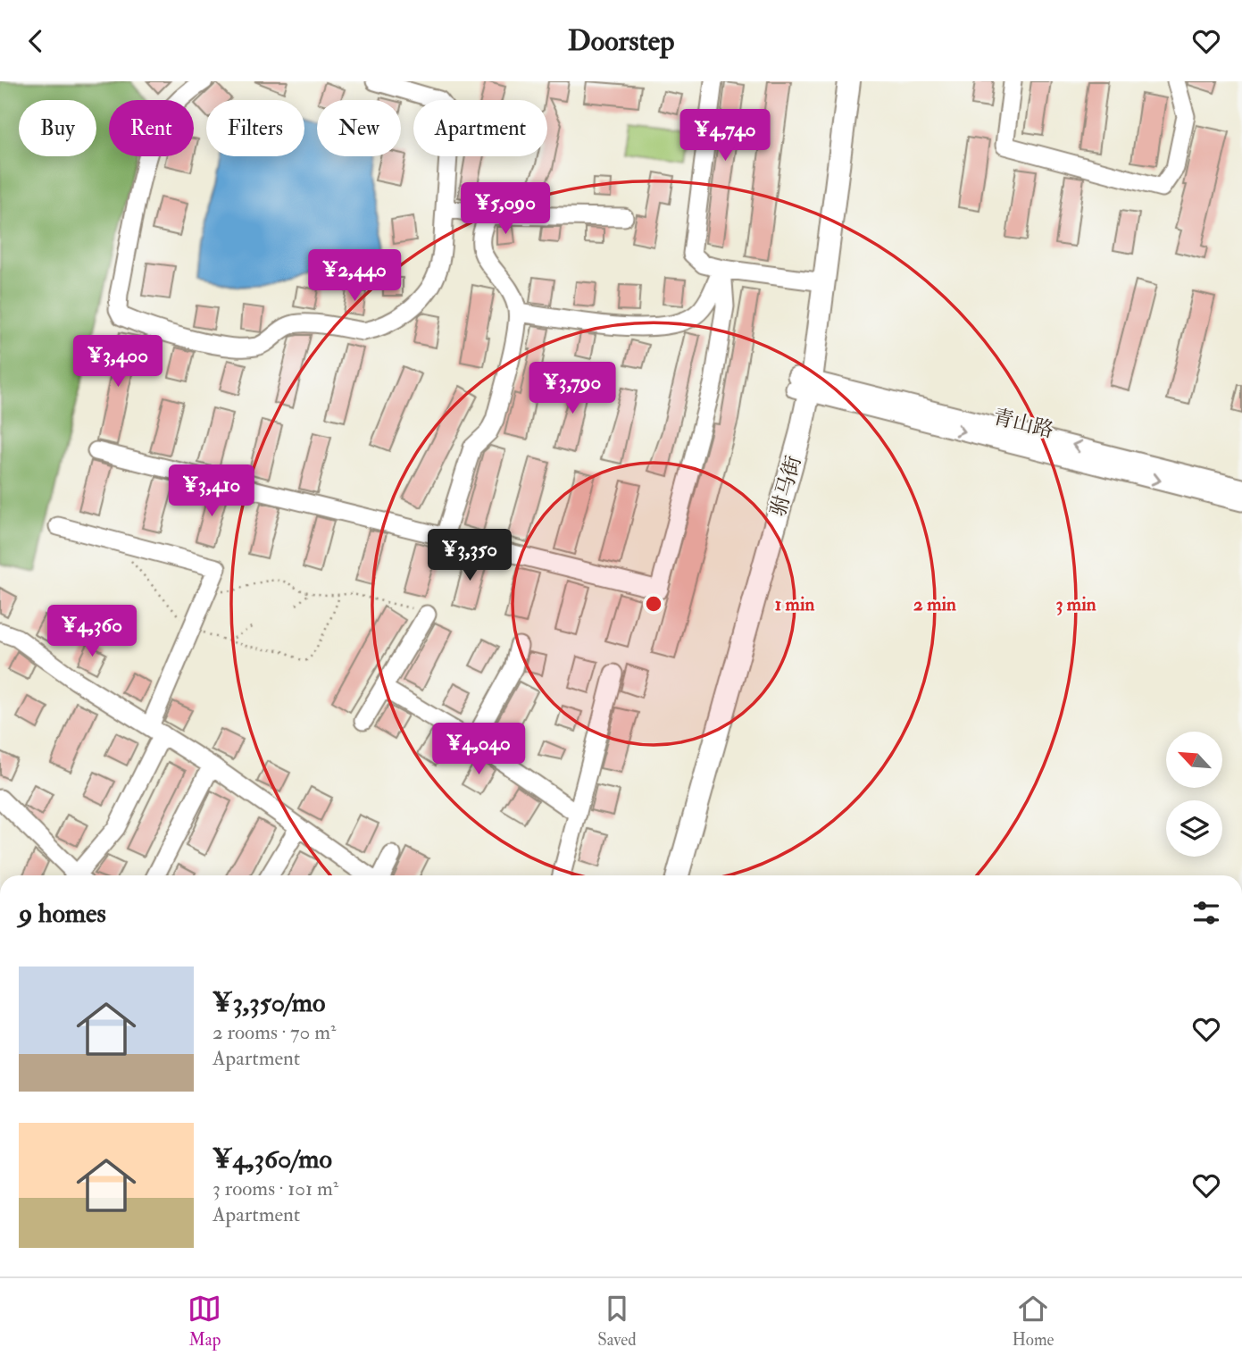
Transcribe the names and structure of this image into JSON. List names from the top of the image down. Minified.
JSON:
{"streets":{"main road":["驸马街"],"street":["青山路"]},"crossings":[["青山路","驸马街"]],"north":"top left","page":{"header":"Doorstep","chip":["Buy","Rent","Filters","New","Apartment"],"price":["¥4,740","¥5,090","¥2,440","¥3,400","¥3,790","¥3,410","¥3,350","¥4,360","¥4,040"],"heading":"9 homes","list":[{"name":"¥3,350/mo","note":"2 rooms · 70 m² · Apartment"},{"name":"¥4,360/mo","note":"3 rooms · 101 m² · Apartment"}],"tabs":["Map","Saved","Home"]},"rings":["1 min","2 min","3 min"]}
